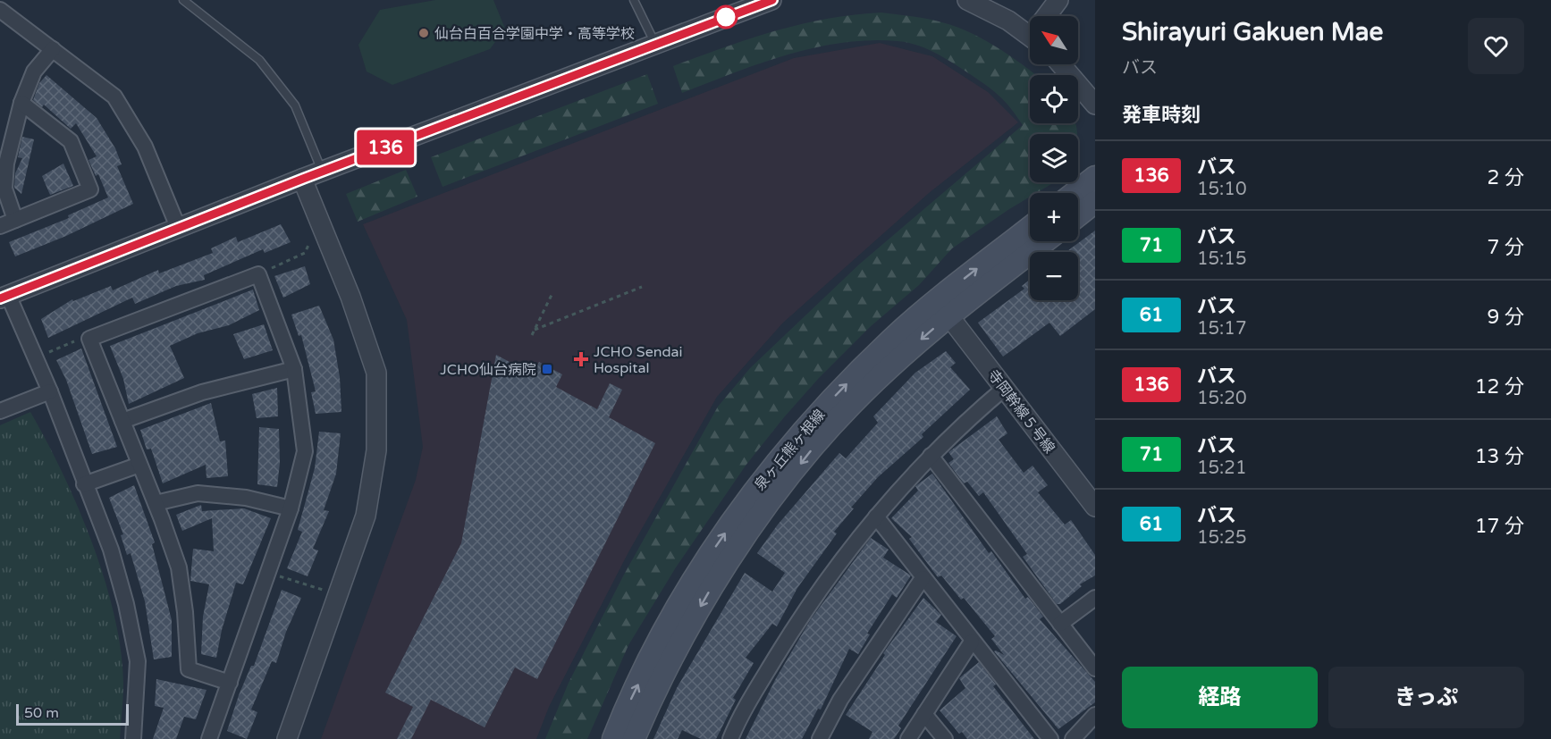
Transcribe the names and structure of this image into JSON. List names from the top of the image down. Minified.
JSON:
{"streets":{"main road":["泉ヶ丘熊ヶ根線"],"street":["寺岡幹線５号線"]},"crossings":[["寺岡幹線５号線","泉ヶ丘熊ヶ根線"]],"places":{"other":["仙台白百合学園中学・高等学校"],"health":["JCHO Sendai Hospital"],"transit":["JCHO仙台病院"]},"lines":["bus line 136"],"scale_bar":"50 m","north":"top left","page":{"on_map":"136","heading":[["Shirayuri Gakuen Mae","バス"],"発車時刻"],"map_buttons":["+","−"],"list":[{"mark":"136","name":"バス","note":"15:10","value":"2 分"},{"mark":"71","name":"バス","note":"15:15","value":"7 分"},{"mark":"61","name":"バス","note":"15:17","value":"9 分"},{"mark":"136","name":"バス","note":"15:20","value":"12 分"},{"mark":"71","name":"バス","note":"15:21","value":"13 分"},{"mark":"61","name":"バス","note":"15:25","value":"17 分"}],"buttons":["経路","きっぷ"],"scale":"50 m"}}
